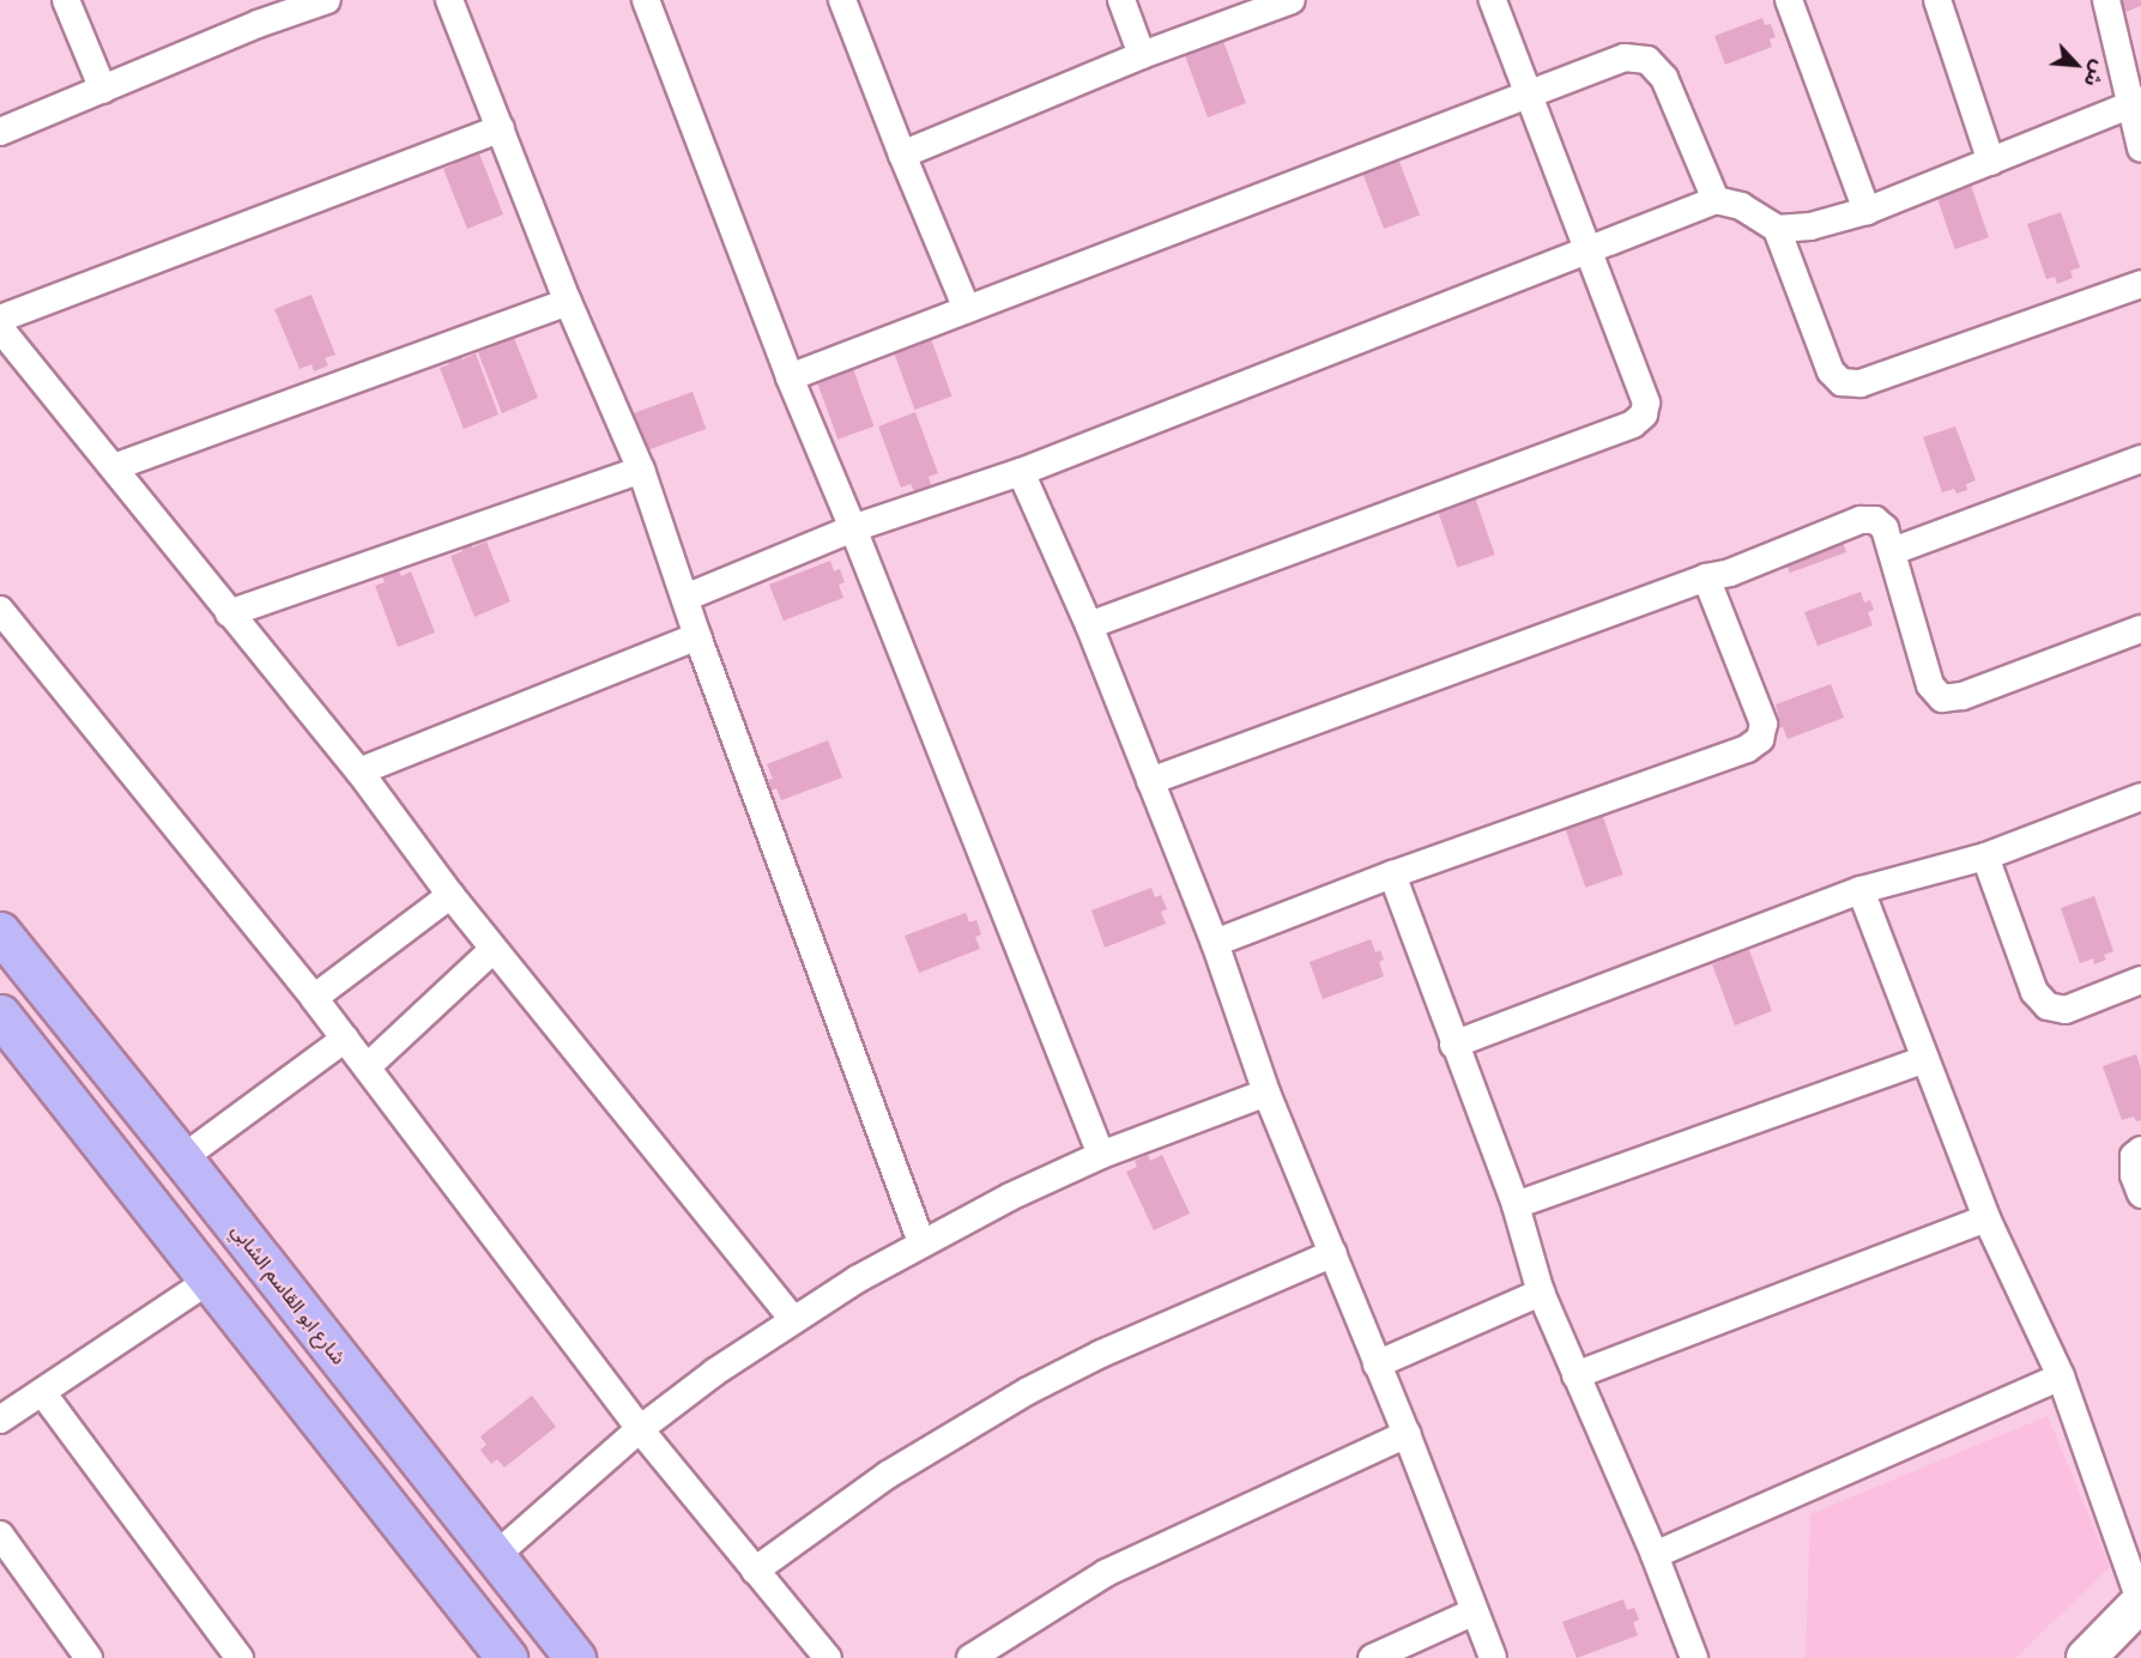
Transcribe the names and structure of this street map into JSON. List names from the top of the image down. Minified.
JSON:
{"streets":{"main road":["شارع ابو القاسم الشابي"]},"north":"bottom right"}
